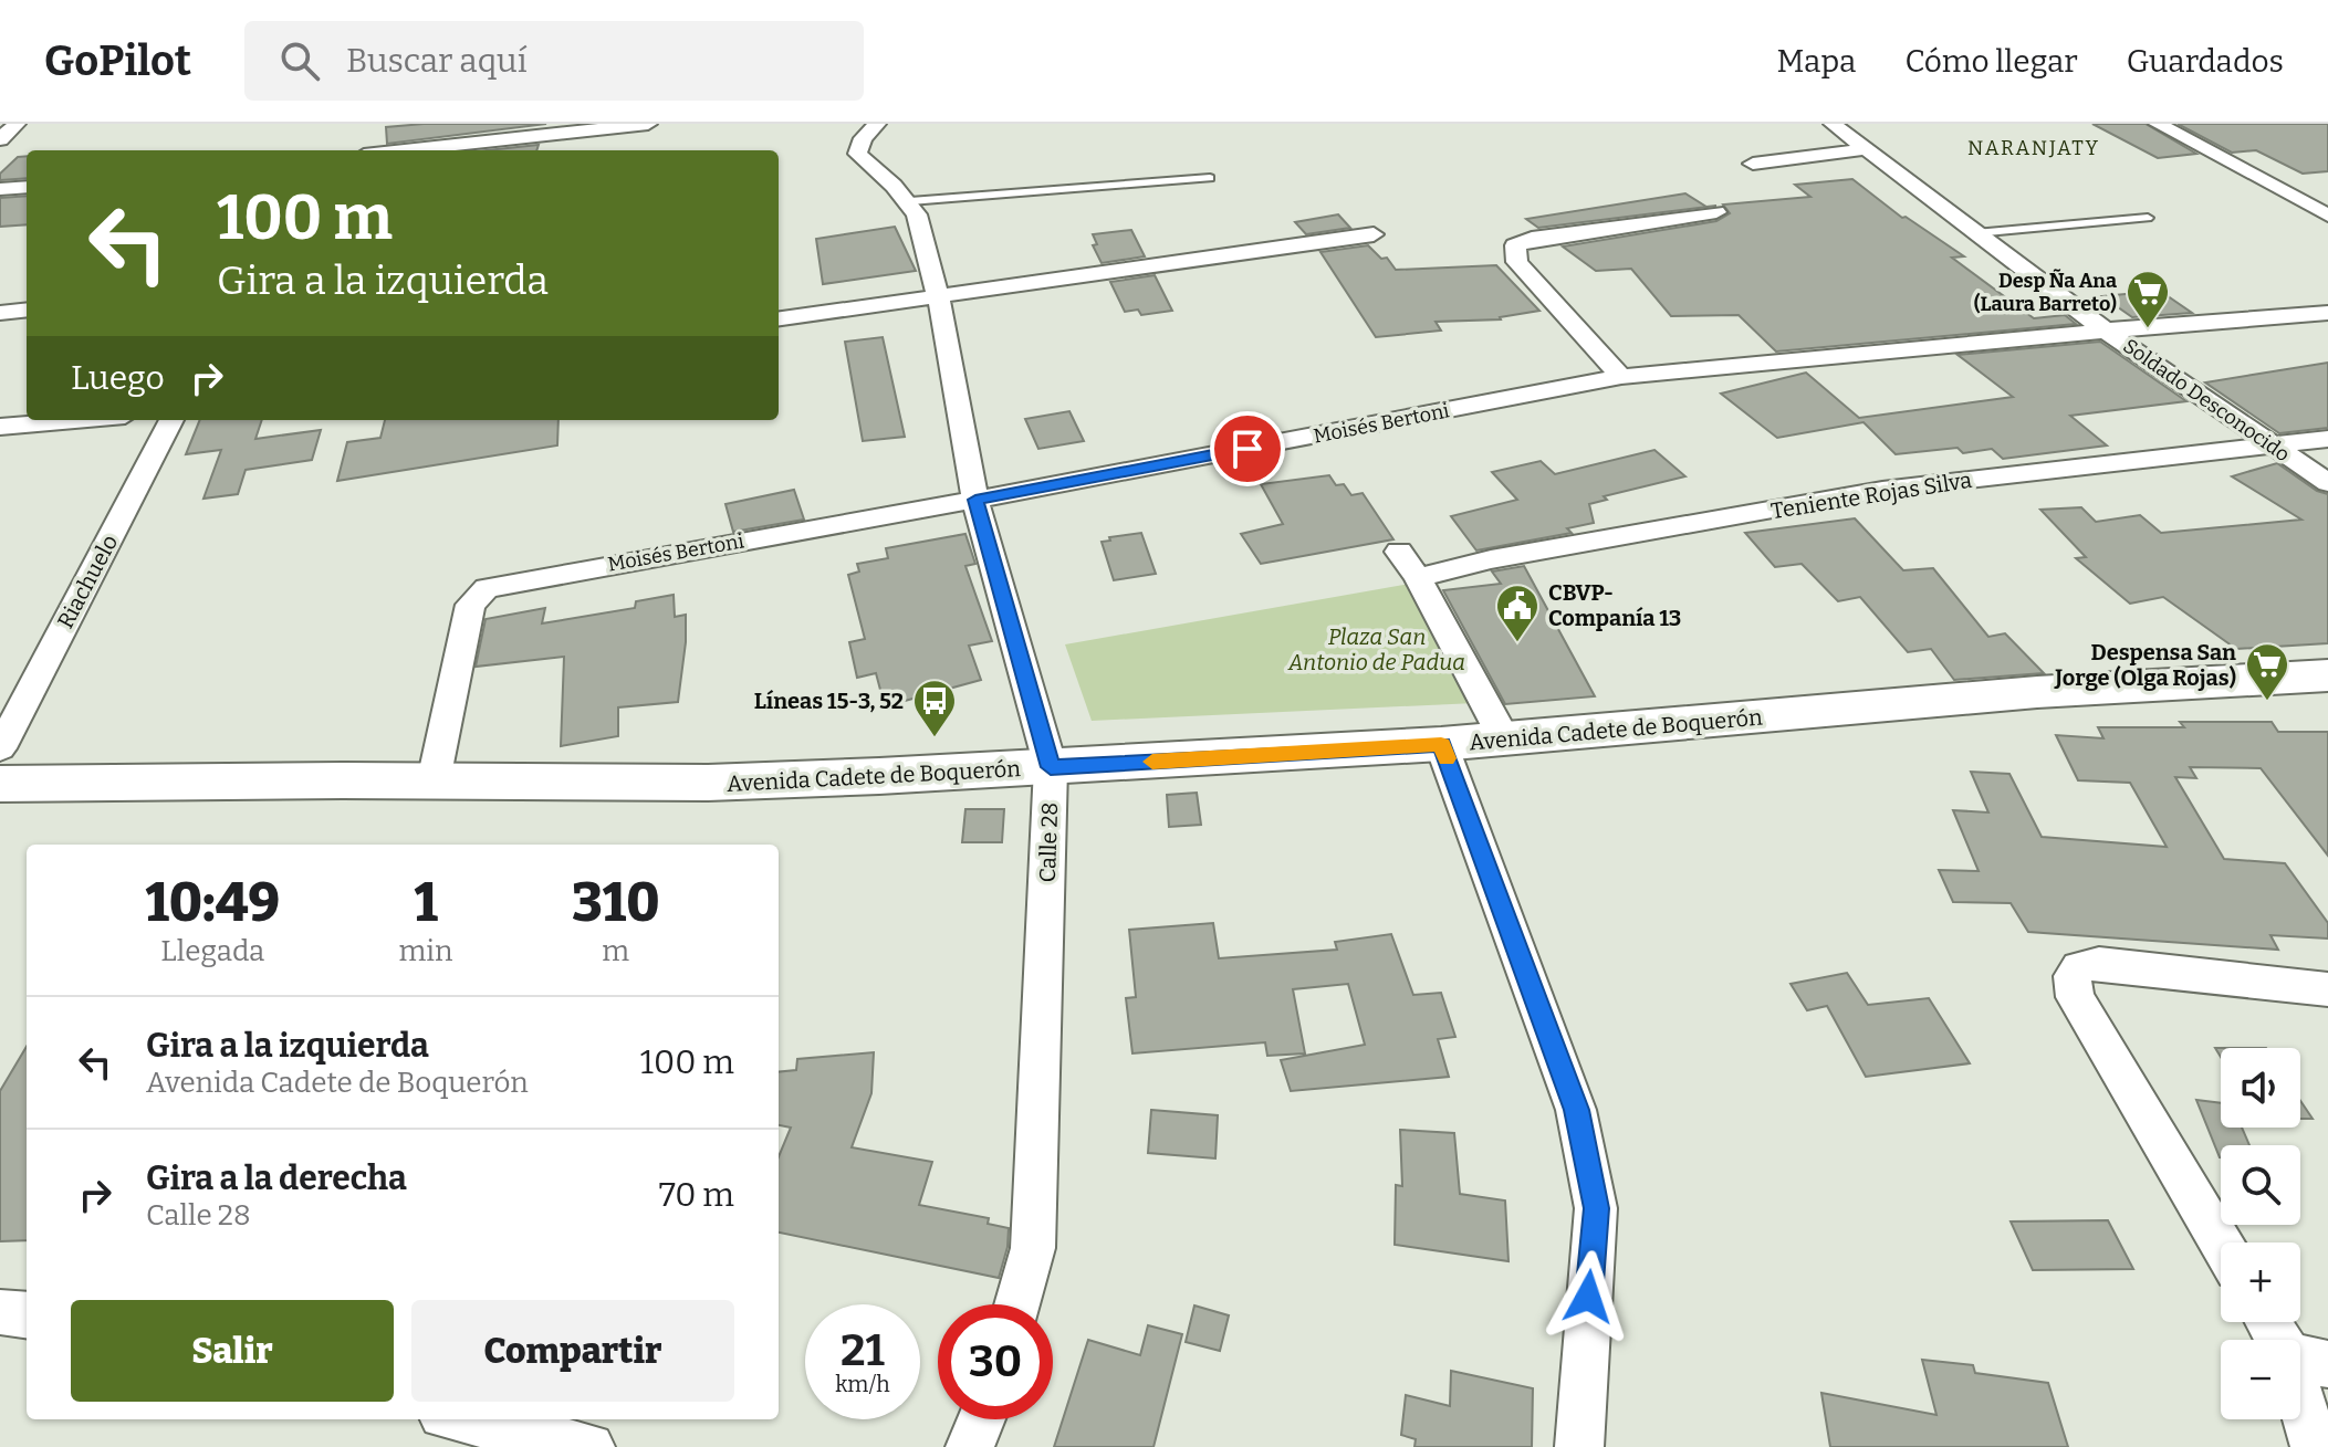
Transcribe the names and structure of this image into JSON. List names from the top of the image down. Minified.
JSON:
{"streets":{"main road":["Avenida Cadete de Boquerón"],"street":["Soldado Desconocido","Moisés Bertoni","Teniente Rojas Silva","Riachuelo","Calle 28"]},"crossings":[["Soldado Desconocido","Moisés Bertoni"],["Soldado Desconocido","Teniente Rojas Silva"],["Moisés Bertoni","Avenida Cadete de Boquerón"],["Moisés Bertoni","Calle 28"],["Avenida Cadete de Boquerón","Calle 28"]],"districts":["NARANJATY"],"parks":["Plaza San Antonio de Padua"],"places":{"supermarket":["Desp Ña Ana (Laura Barreto)","Despensa San Jorge (Olga Rojas)"],"public building":["CBVP- Companía 13"],"bus stop":["Líneas 15-3, 52"]},"page":{"header":"GoPilot","search":"Buscar aquí","nav":["Mapa","Cómo llegar","Guardados"],"turn":["100 m","Gira a la izquierda"],"then":"Luego","eta":["10:49","Llegada","1","min","310","m"],"list":[{"name":"Gira a la izquierda","note":"Avenida Cadete de Boquerón","value":"100 m"},{"name":"Gira a la derecha","note":"Calle 28","value":"70 m"}],"map_buttons":["+","−"],"buttons":["Salir","Compartir"],"speed":"21 km/h","limit":"30"}}
